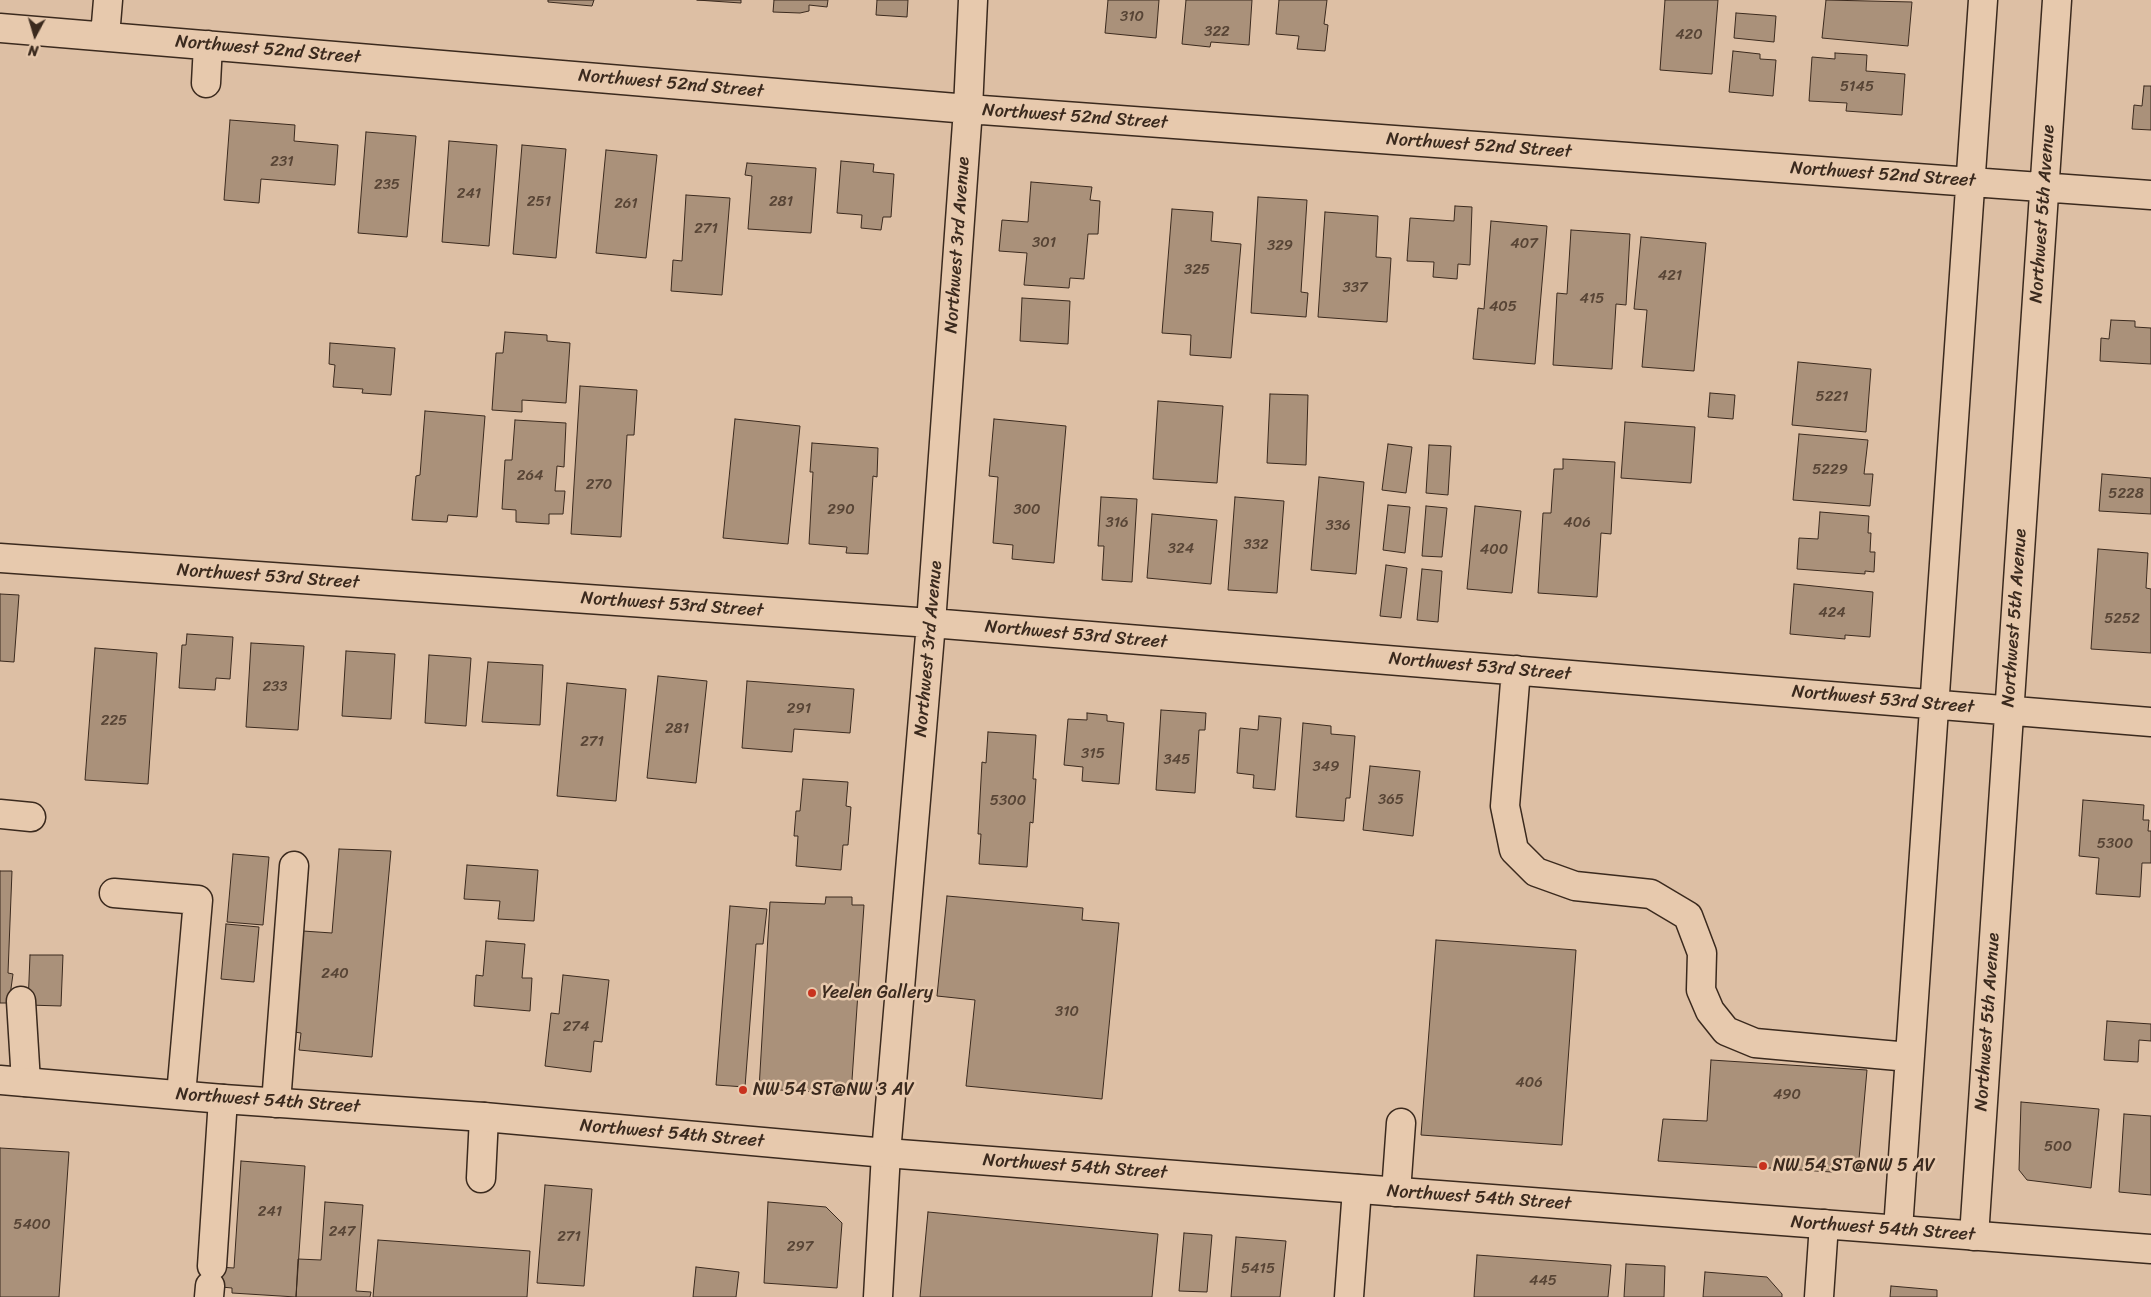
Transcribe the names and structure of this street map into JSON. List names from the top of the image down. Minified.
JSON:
{"streets":{"street":["Northwest 52nd Street","Northwest 5th Avenue","Northwest 3rd Avenue","Northwest 53rd Street","Northwest 54th Street"]},"crossings":[["Northwest 52nd Street","Northwest 5th Avenue"],["Northwest 52nd Street","Northwest 3rd Avenue"],["Northwest 5th Avenue","Northwest 53rd Street"],["Northwest 5th Avenue","Northwest 54th Street"],["Northwest 3rd Avenue","Northwest 53rd Street"],["Northwest 3rd Avenue","Northwest 54th Street"]],"places":["Yeelen Gallery","NW 54 ST@NW 3 AV","NW 54 ST@NW 5 AV"],"house_numbers":["310","322","420","5145","231","235","241","251","281","261","271","301","407","329","325","421","337","415","405","5221","5229","264","270","5228","290","300","316","406","336","332","324","400","424","5252","233","291","225","281","271","315","345","349","365","5300","5300","240","310","274","406","490","500","241","5400","247","271","297","5415","445"],"north":"bottom"}
